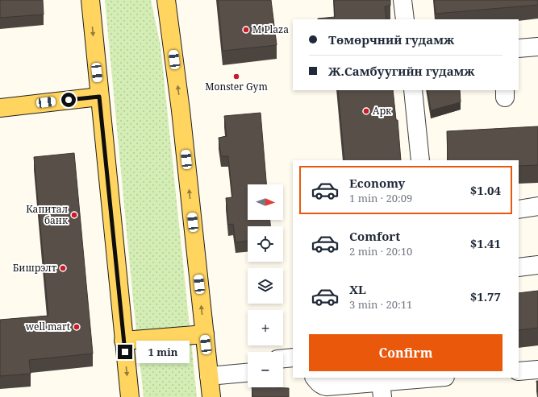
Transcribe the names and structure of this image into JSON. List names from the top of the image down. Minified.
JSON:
{"places":["M Plaza","Monster Gym","Арк","Капитал банк","Бишрэлт","well mart"],"north":"right","page":{"banner":["Төмөрчний гудамж","Ж.Самбуугийн гудамж"],"list":[{"name":"Economy","note":"1 min · 20:09","value":"$1.04"},{"name":"Comfort","note":"2 min · 20:10","value":"$1.41"},{"name":"XL","note":"3 min · 20:11","value":"$1.77"}],"map_buttons":["+","−"],"buttons":"Confirm","bubble":"1 min"}}
